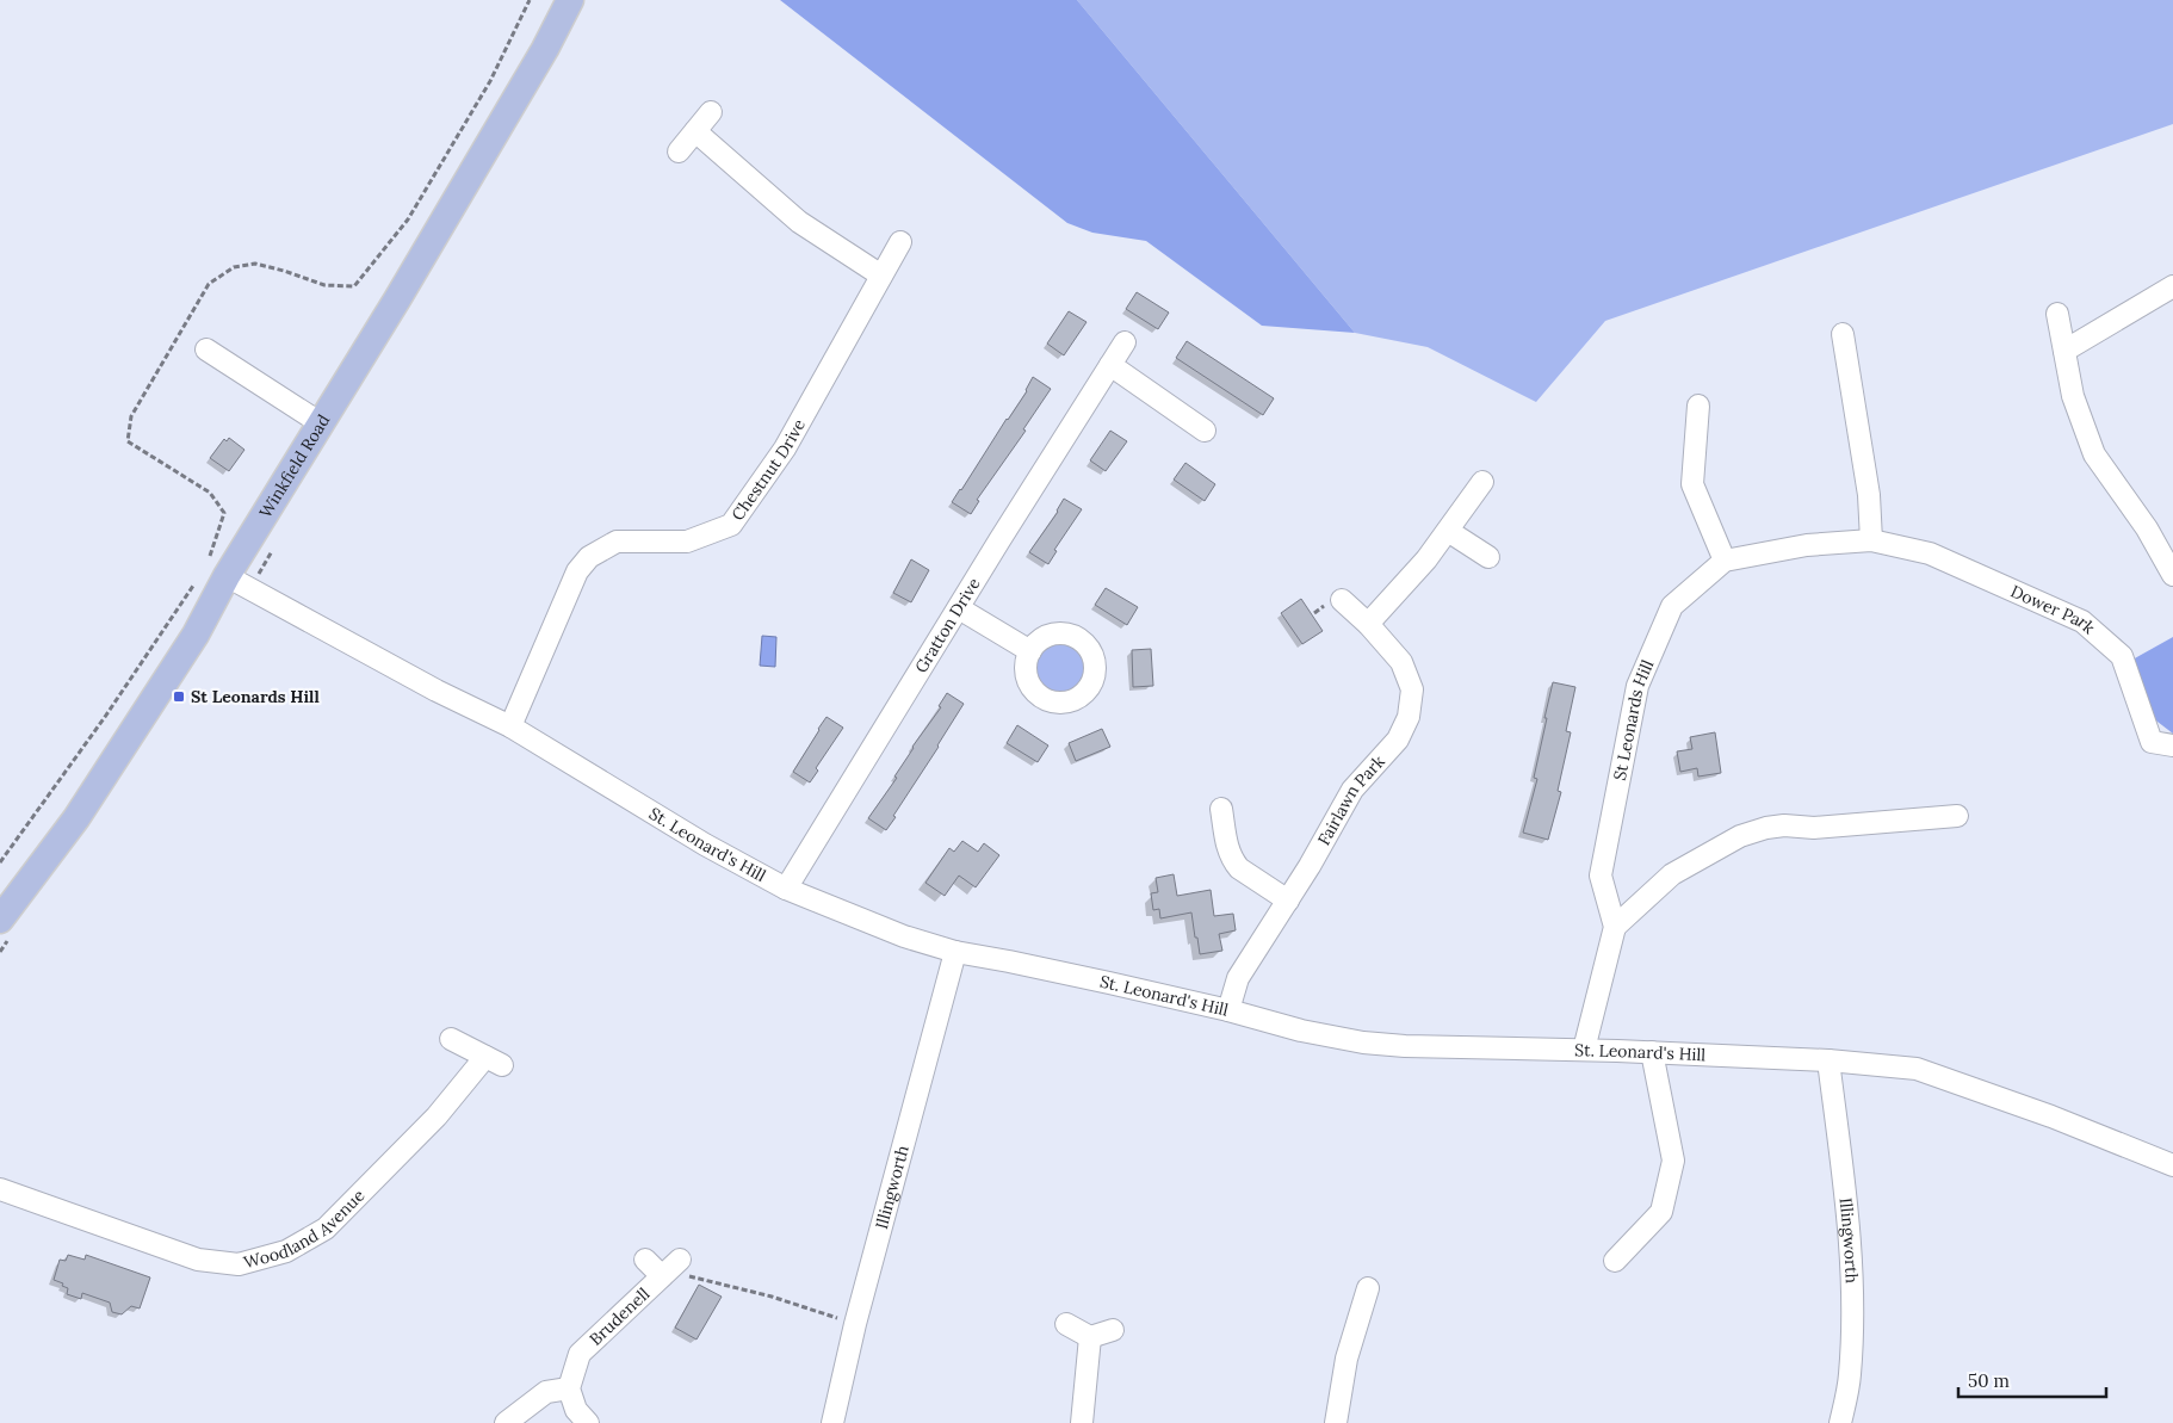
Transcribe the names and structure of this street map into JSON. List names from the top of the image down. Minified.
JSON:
{"streets":{"main road":["Winkfield Road"],"street":["Chestnut Drive","Dower Park","Gratton Drive","St Leonards Hill","Fairlawn Park","St. Leonard's Hill","Illingworth","Woodland Avenue","Brudenell"]},"crossings":[["Winkfield Road","St. Leonard's Hill"],["Chestnut Drive","St. Leonard's Hill"],["Gratton Drive","St. Leonard's Hill"],["St Leonards Hill","St. Leonard's Hill"],["Fairlawn Park","St. Leonard's Hill"],["St. Leonard's Hill","Illingworth"]],"places":{"transit":["St Leonards Hill"]},"scale_bar":"50 m"}
